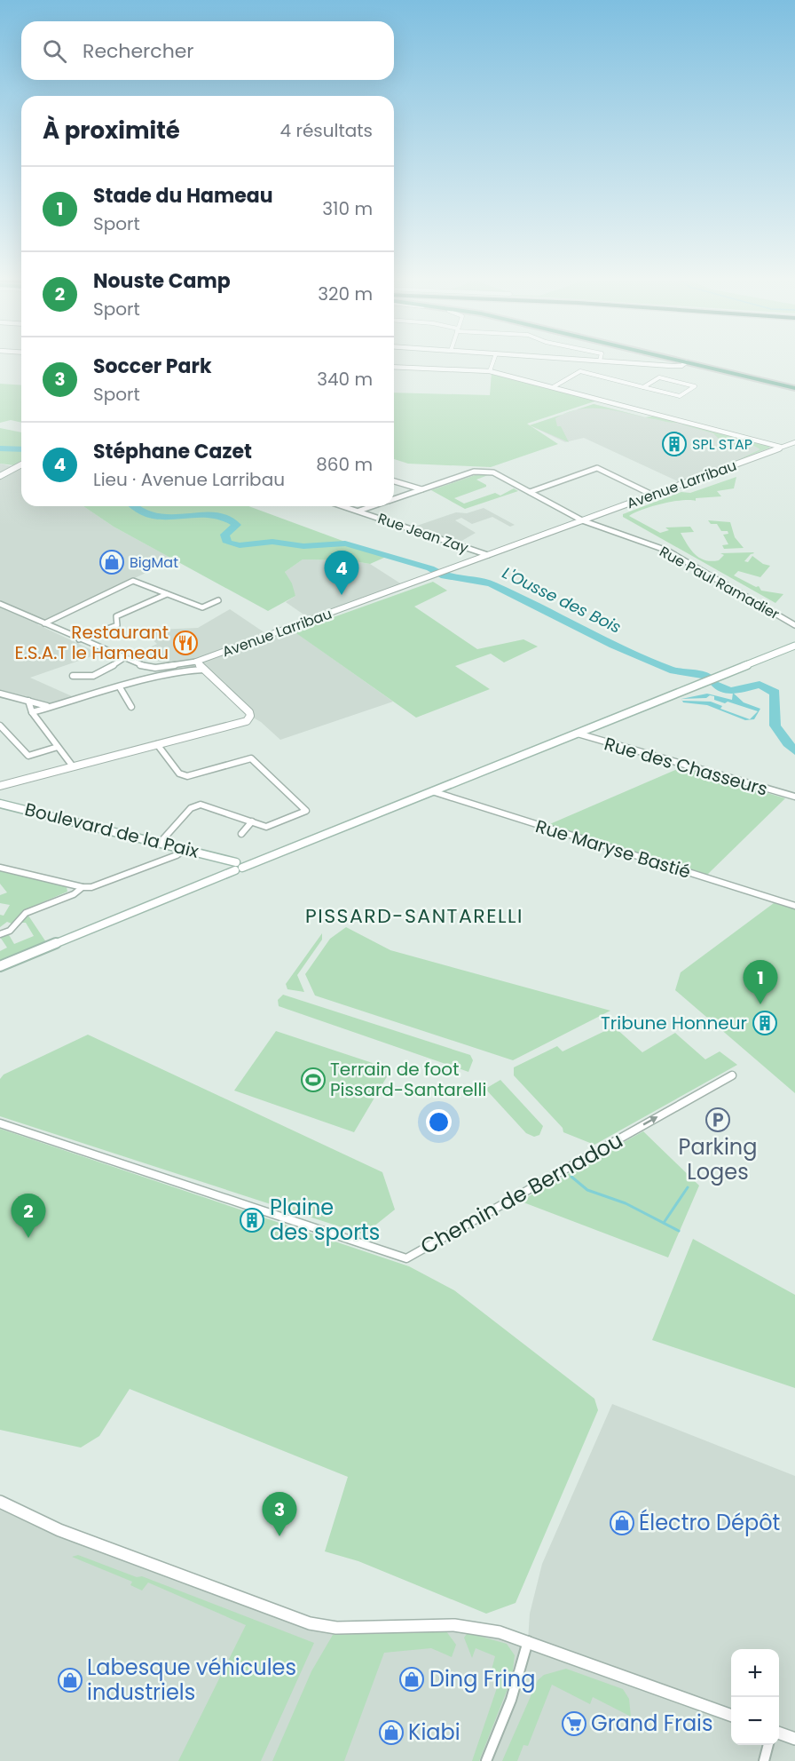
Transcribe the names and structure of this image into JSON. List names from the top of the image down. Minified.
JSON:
{"streets":{"main road":["Boulevard de la Paix"],"street":["Avenue Larribau","Rue Jean Zay","Rue Paul Ramadier","Rue des Chasseurs","Rue Maryse Bastié","Chemin de Bernadou"]},"crossings":[["Avenue Larribau","Rue Jean Zay"],["Avenue Larribau","Rue Paul Ramadier"]],"one_way":["Chemin de Bernadou"],"districts":["PISSARD-SANTARELLI"],"water":["L'Ousse des Bois"],"places":{"building":["SPL STAP","Tribune Honneur","Plaine des sports"],"shop":["BigMat","Électro Dépôt","Ding Fring","Labesque véhicules industriels","Kiabi"],"restaurant":["Restaurant E.S.A.T le Hameau"],"sports":["Terrain de foot Pissard-Santarelli"],"parking":["Parking Loges"],"supermarket":["Grand Frais"]},"page":{"search":"Rechercher","heading":["À proximité","4 résultats"],"list":[{"mark":"1","name":"Stade du Hameau","note":"Sport","value":"310 m"},{"mark":"2","name":"Nouste Camp","note":"Sport","value":"320 m"},{"mark":"3","name":"Soccer Park","note":"Sport","value":"340 m"},{"mark":"4","name":"Stéphane Cazet","note":"Lieu · Avenue Larribau","value":"860 m"}],"pins":["4","1","2","3"],"map_buttons":["+","−"]}}
